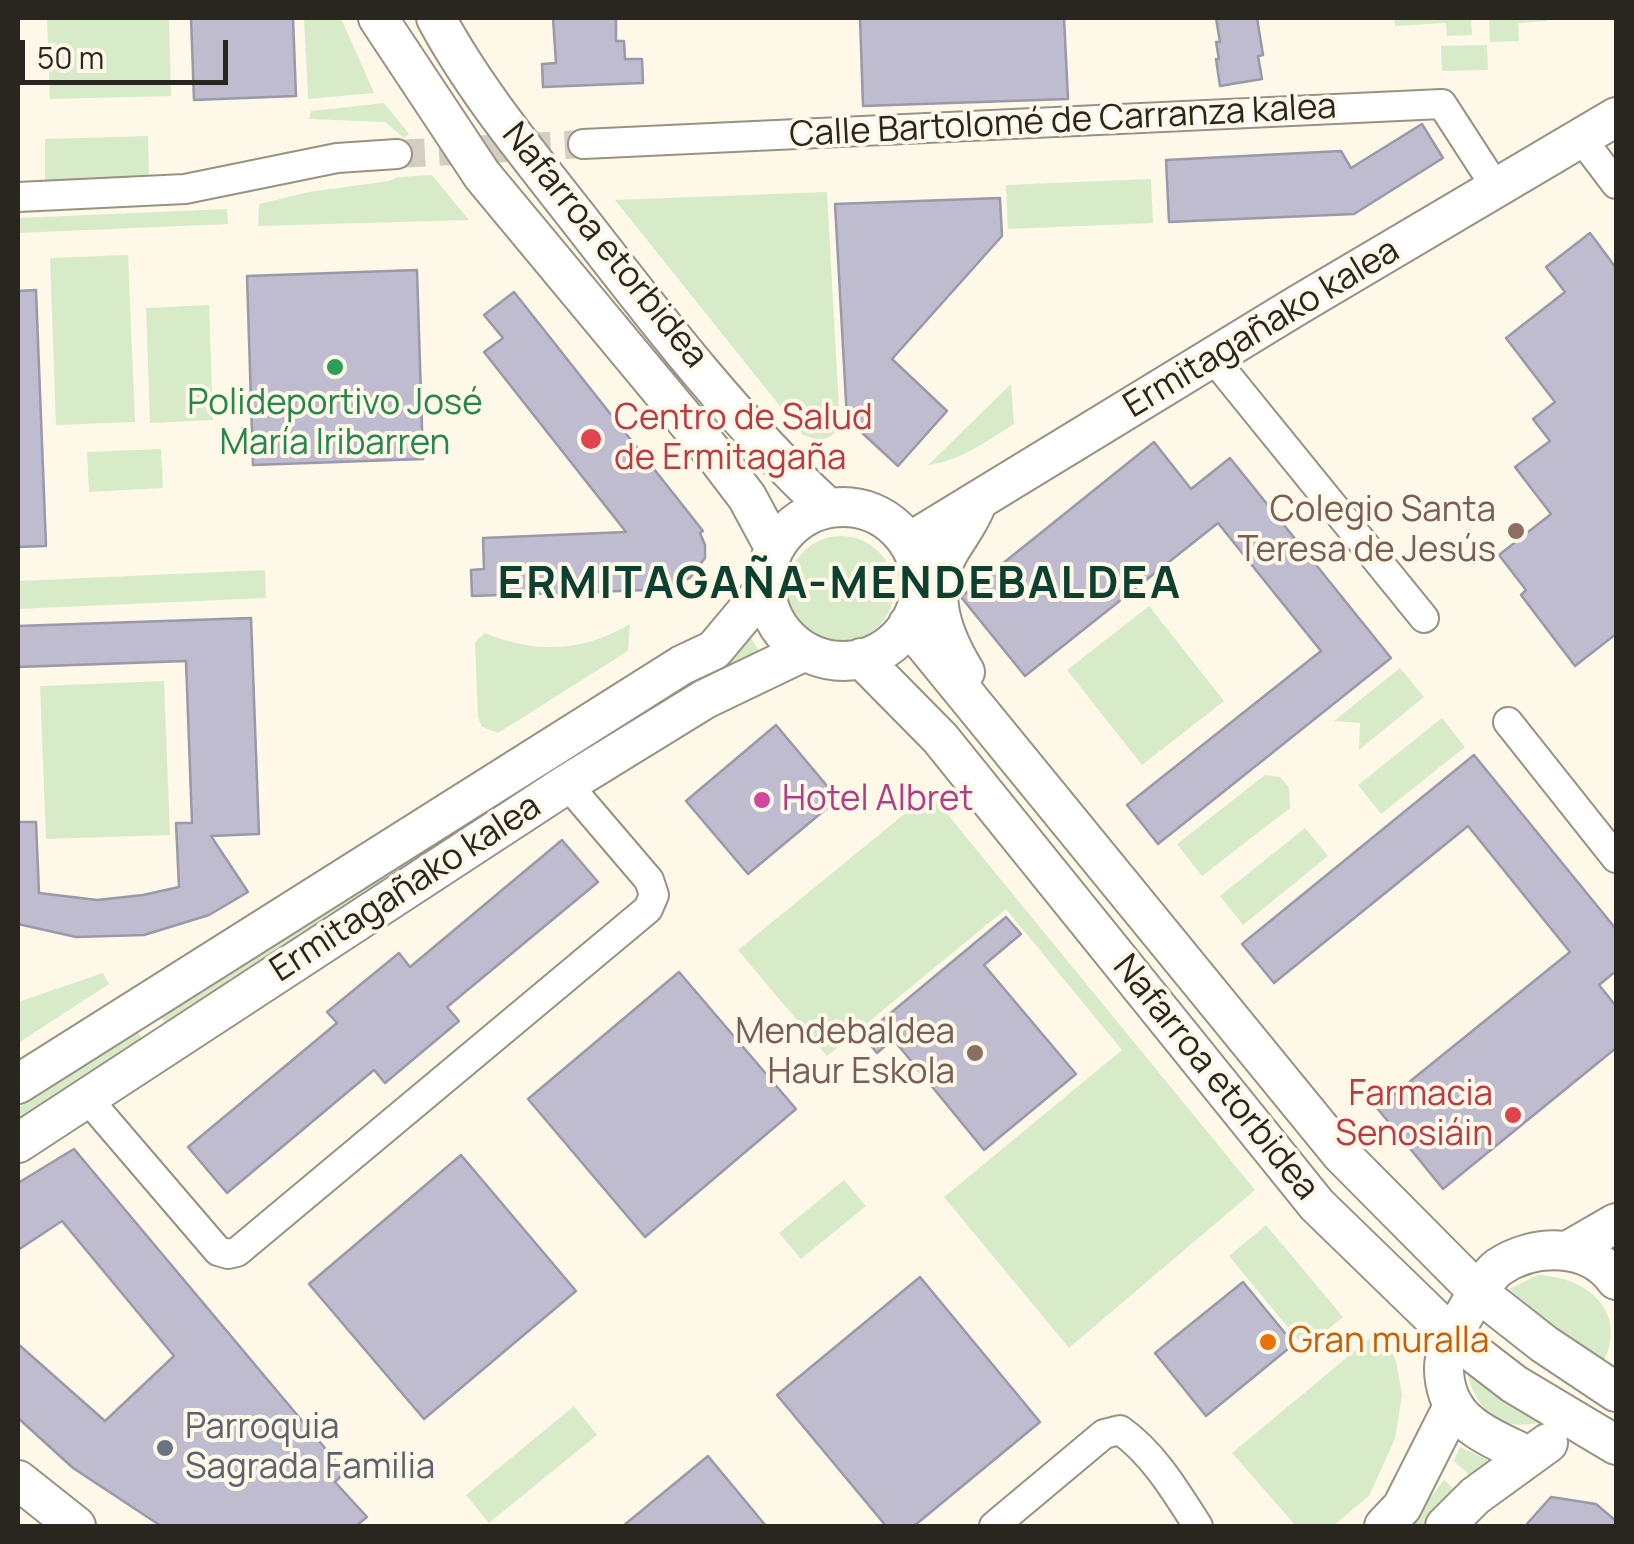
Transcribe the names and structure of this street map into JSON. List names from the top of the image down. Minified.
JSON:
{"streets":{"main road":["Nafarroa etorbidea","Ermitagañako kalea"],"street":["Calle Bartolomé de Carranza kalea"]},"crossings":[["Calle Bartolomé de Carranza kalea","Ermitagañako kalea"],["Nafarroa etorbidea","Ermitagañako kalea"]],"districts":["ERMITAGAÑA-MENDEBALDEA"],"places":["Polideportivo José María Iribarren","Centro de Salud de Ermitagaña","Colegio Santa Teresa de Jesús","Hotel Albret","Mendebaldea Haur Eskola","Farmacia Senosiáin","Gran muralla","Parroquia Sagrada Familia"],"scale_bar":"50 m"}
